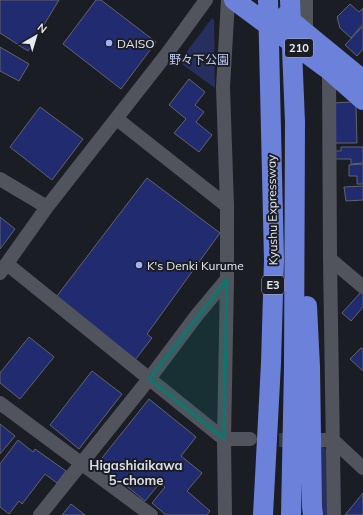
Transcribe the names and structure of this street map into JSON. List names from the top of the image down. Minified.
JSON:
{"streets":{"highway":["210","Kyushu Expressway","E3"]},"crossings":[["210","Kyushu Expressway"]],"districts":["Higashiaikawa 5-chome"],"parks":["野々下公園"],"places":["DAISO","K's Denki Kurume"],"north":"top right"}
